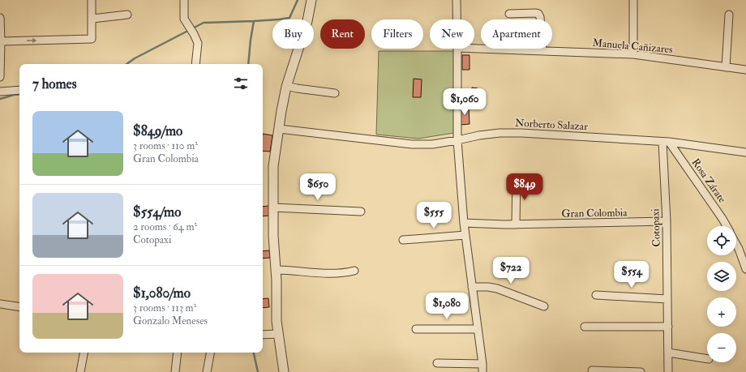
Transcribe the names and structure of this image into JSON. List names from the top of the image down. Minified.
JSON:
{"streets":{"street":["Manuela Cañizares","Norberto Salazar","Rosa Zárate","Gran Colombia","Cotopaxi"]},"crossings":[["Norberto Salazar","Rosa Zárate"],["Norberto Salazar","Cotopaxi"],["Rosa Zárate","Cotopaxi"],["Gran Colombia","Cotopaxi"]],"page":{"chip":["Buy","Rent","Filters","New","Apartment"],"heading":"7 homes","price":["$1,060","$650","$849","$555","$722","$554","$1,080"],"list":[{"name":"$849/mo","note":"3 rooms · 110 m² · Gran Colombia"},{"name":"$554/mo","note":"2 rooms · 64 m² · Cotopaxi"},{"name":"$1,080/mo","note":"3 rooms · 113 m² · Gonzalo Meneses"}],"map_buttons":["+","−"]}}
